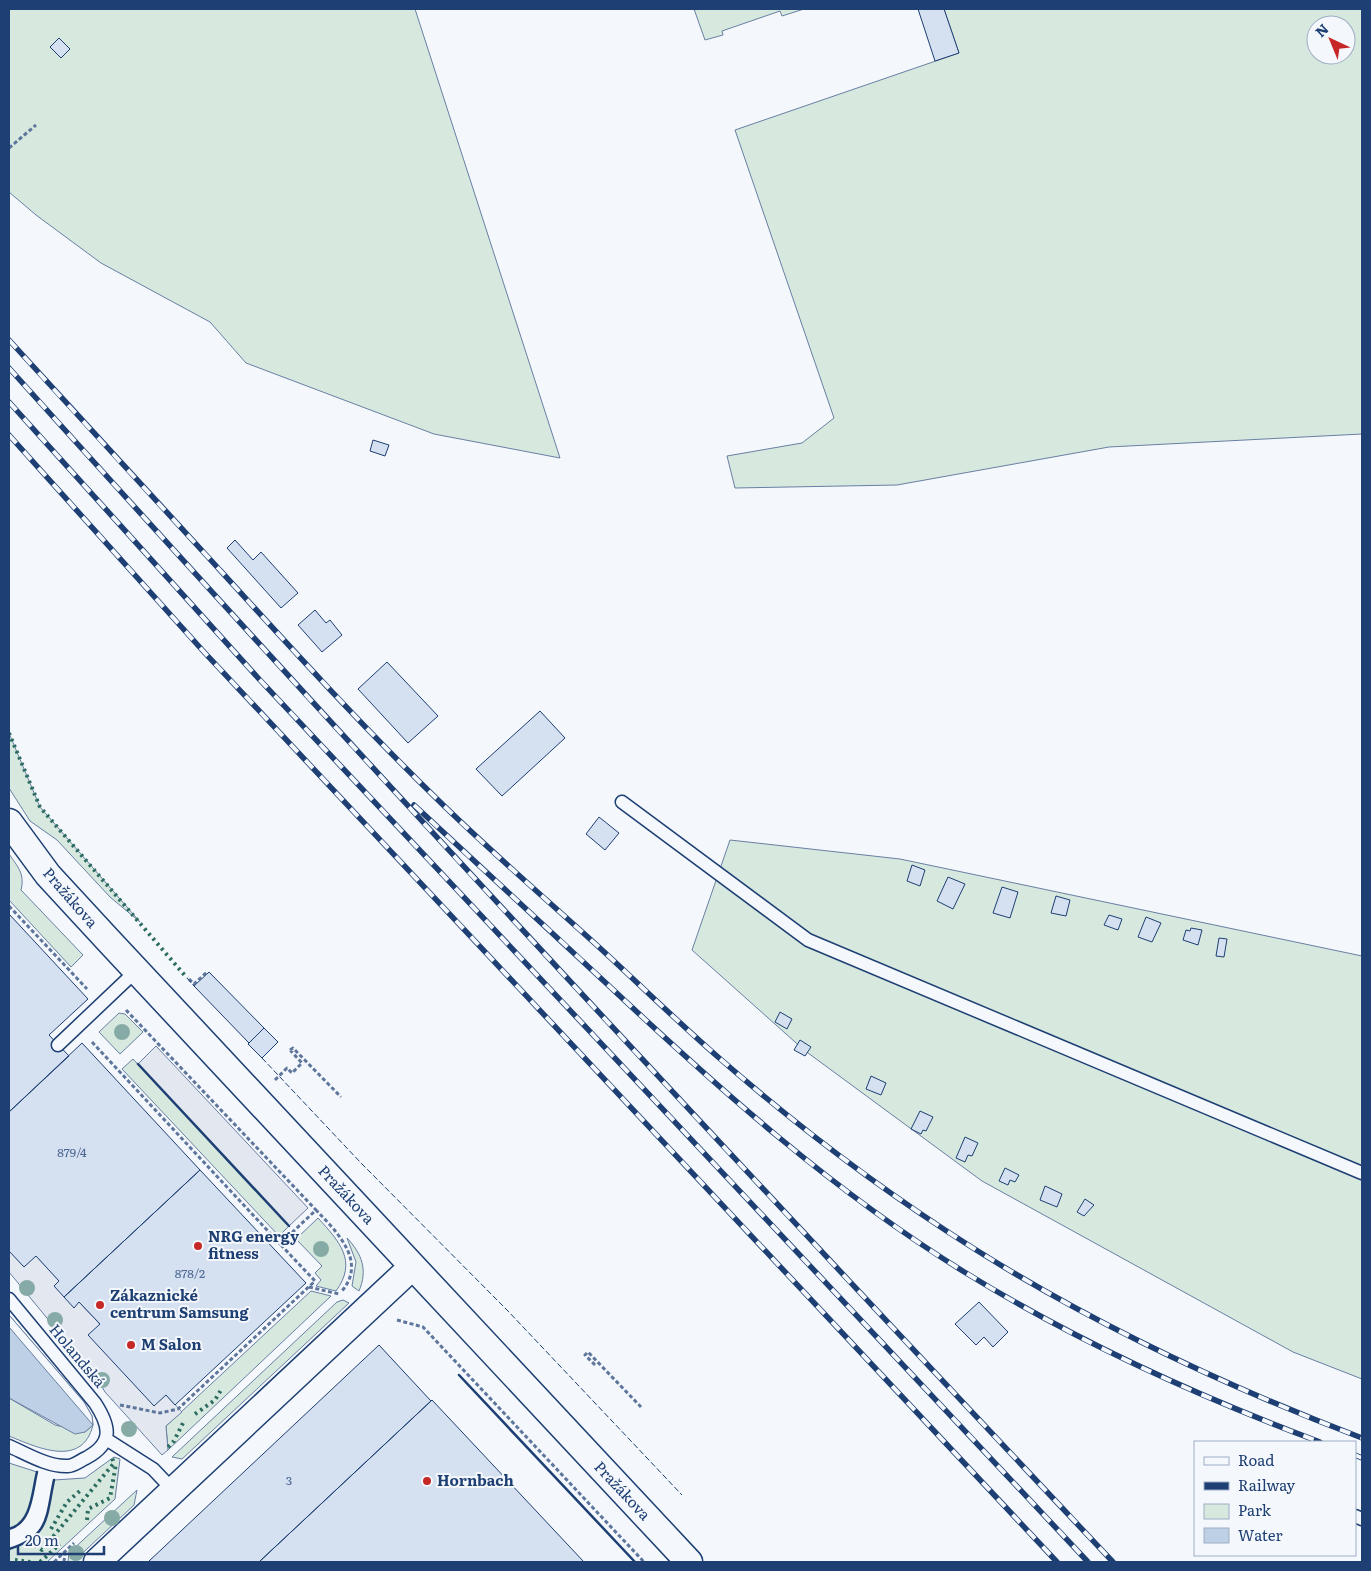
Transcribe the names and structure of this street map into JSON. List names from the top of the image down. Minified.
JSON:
{"streets":{"street":["Pražákova"],"lane":["Holandská"]},"places":["NRG energy fitness","Zákaznické centrum Samsung","M Salon","Hornbach"],"house_numbers":["879/4","878/2","3"],"legend":["Road","Railway","Park","Water"],"scale_bar":"20 m","north":"top left"}
